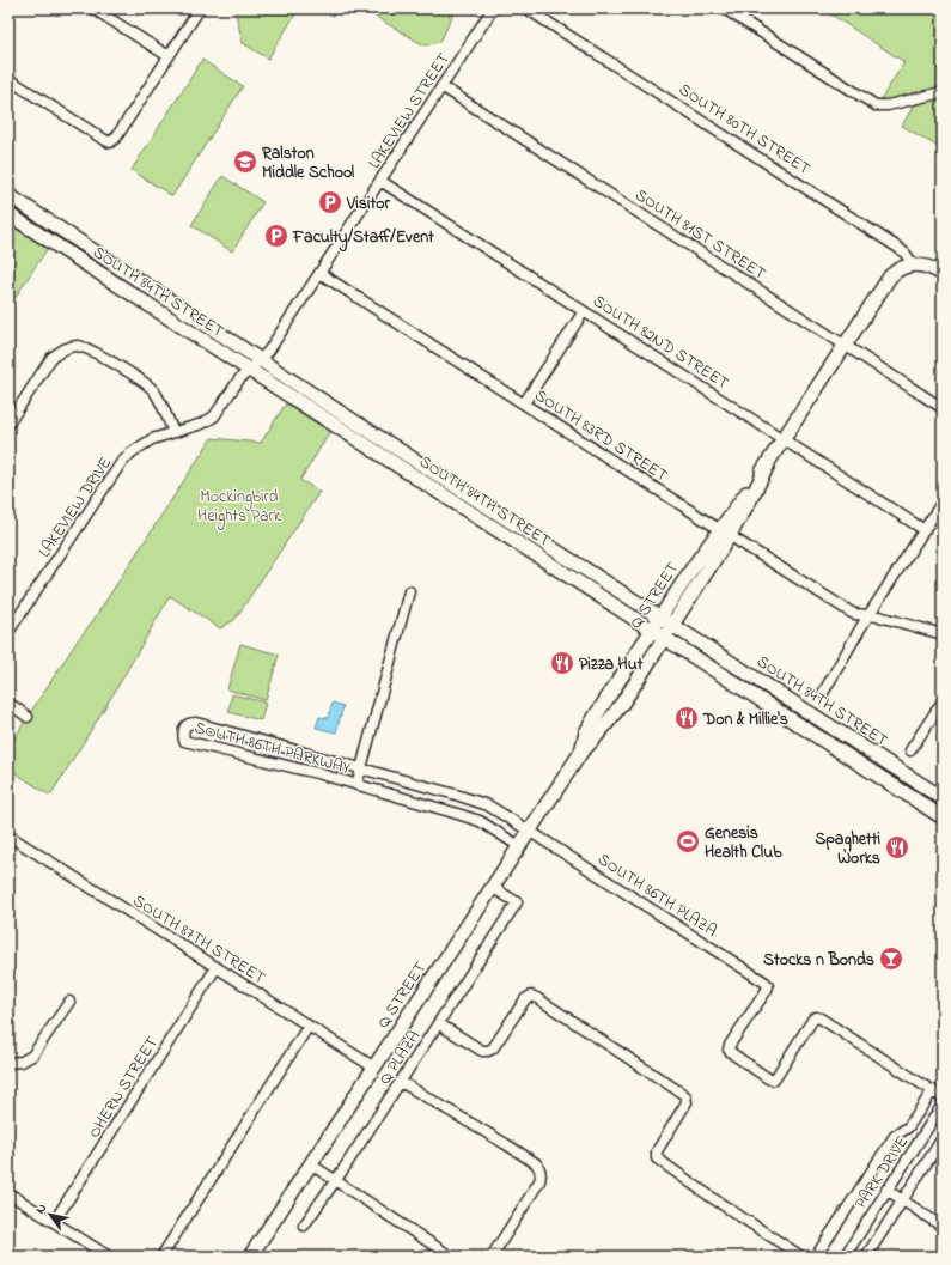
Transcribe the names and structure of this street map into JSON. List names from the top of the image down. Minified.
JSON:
{"streets":{"main road":["SOUTH 84TH STREET","Q STREET"],"street":["LAKEVIEW STREET","SOUTH 80TH STREET","SOUTH 81ST STREET","SOUTH 82ND STREET","SOUTH 83RD STREET","LAKEVIEW DRIVE","SOUTH 86TH PARKWAY","SOUTH 86TH PLAZA","SOUTH 87TH STREET","Q PLAZA","OHERN STREET","PARK DRIVE"]},"crossings":[["LAKEVIEW STREET","SOUTH 81ST STREET"],["LAKEVIEW STREET","SOUTH 84TH STREET"],["LAKEVIEW STREET","SOUTH 82ND STREET"],["LAKEVIEW STREET","SOUTH 83RD STREET"],["LAKEVIEW STREET","LAKEVIEW DRIVE"],["SOUTH 80TH STREET","Q STREET"],["SOUTH 81ST STREET","Q STREET"],["SOUTH 84TH STREET","LAKEVIEW DRIVE"],["SOUTH 84TH STREET","Q STREET"],["SOUTH 82ND STREET","Q STREET"],["SOUTH 83RD STREET","Q STREET"],["Q STREET","SOUTH 86TH PARKWAY"],["Q STREET","SOUTH 86TH PLAZA"],["Q STREET","SOUTH 87TH STREET"],["Q STREET","Q PLAZA"],["SOUTH 86TH PARKWAY","SOUTH 86TH PLAZA"],["SOUTH 87TH STREET","OHERN STREET"]],"parks":["Mockingbird Heights Park"],"places":{"school or university":["Ralston Middle School"],"parking":["Visitor","Faculty/Staff/Event"],"restaurant":["Pizza Hut","Don & Millie's","Spaghetti Works"],"sports":["Genesis Health Club"],"bar":["Stocks n Bonds"]},"north":"top left"}
